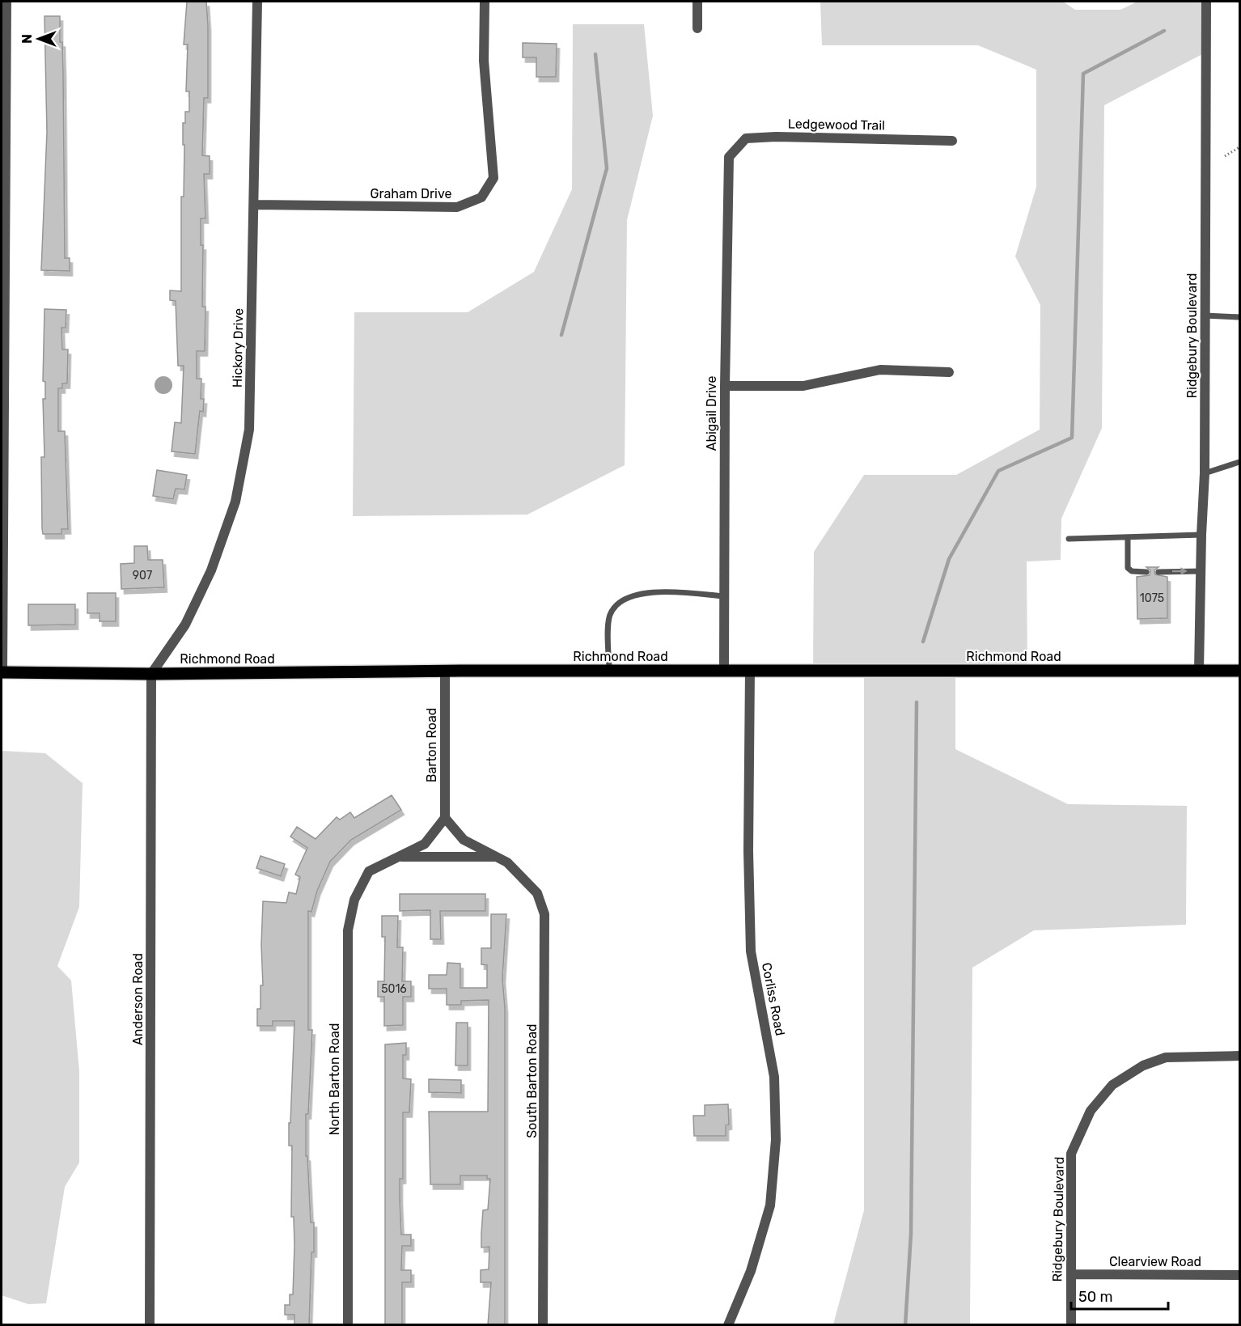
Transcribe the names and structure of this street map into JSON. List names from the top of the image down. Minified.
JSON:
{"streets":{"main road":["Richmond Road"],"street":["Ledgewood Trail","Graham Drive","Ridgebury Boulevard","Hickory Drive","Abigail Drive","Barton Road","Anderson Road","Corliss Road","North Barton Road","South Barton Road","Clearview Road"]},"crossings":[["Ledgewood Trail","Abigail Drive"],["Graham Drive","Hickory Drive"],["Ridgebury Boulevard","Richmond Road"],["Ridgebury Boulevard","Clearview Road"],["Hickory Drive","Richmond Road"],["Hickory Drive","Anderson Road"],["Abigail Drive","Richmond Road"],["Richmond Road","Barton Road"],["Richmond Road","Anderson Road"],["Richmond Road","Corliss Road"],["Barton Road","North Barton Road"],["Barton Road","South Barton Road"],["North Barton Road","South Barton Road"]],"house_numbers":["907","1075","5016"],"scale_bar":"50 m","north":"left"}
